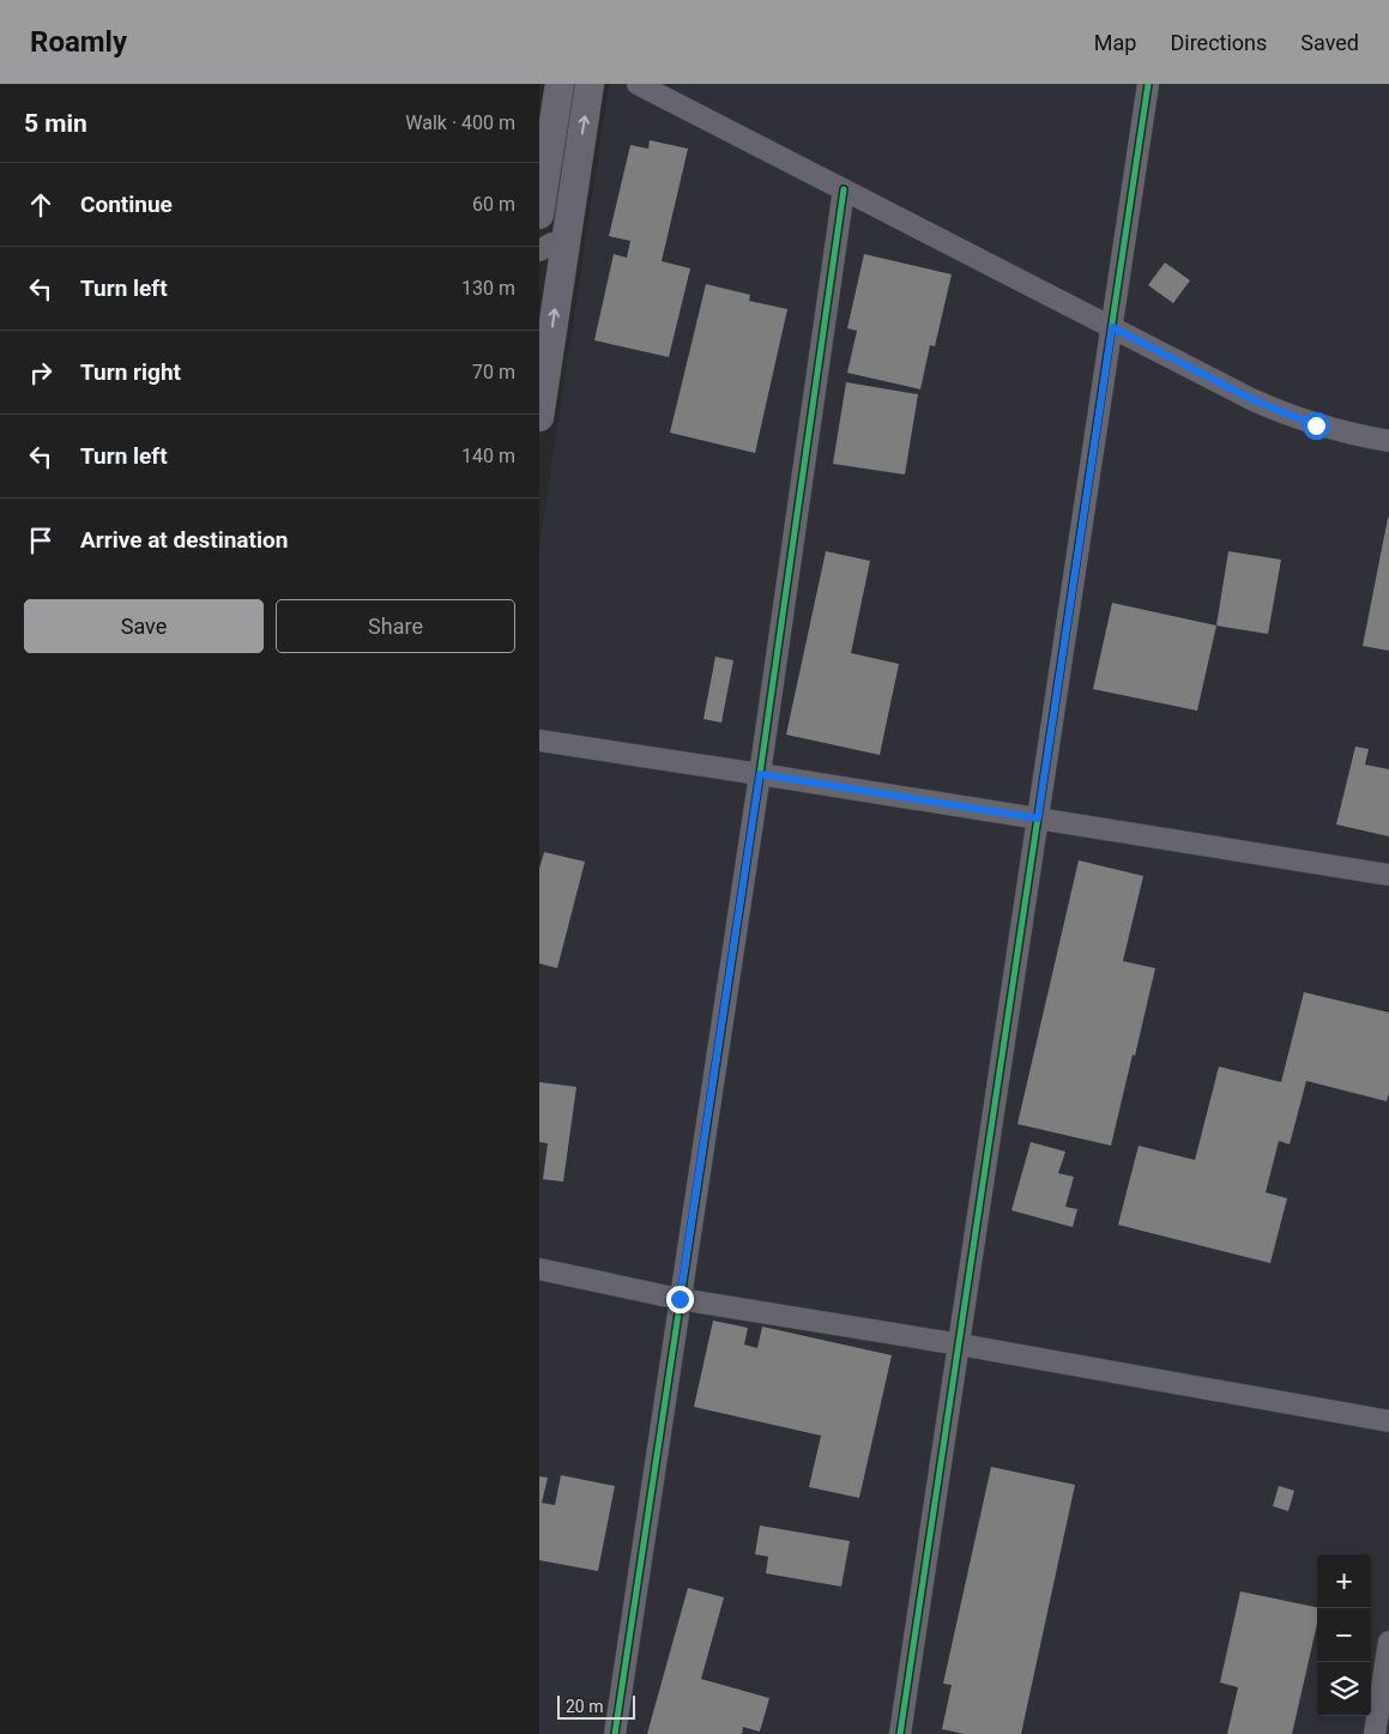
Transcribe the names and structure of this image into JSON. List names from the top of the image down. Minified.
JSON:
{"scale_bar":"20 m","page":{"header":"Roamly","nav":["Map","Directions","Saved"],"heading":["5 min","Walk · 400 m"],"list":[["Continue","60 m"],["Turn left","130 m"],["Turn right","70 m"],["Turn left","140 m"],"Arrive at destination"],"buttons":["Save","Share"],"map_buttons":["+","−"],"scale":"20 m"}}
